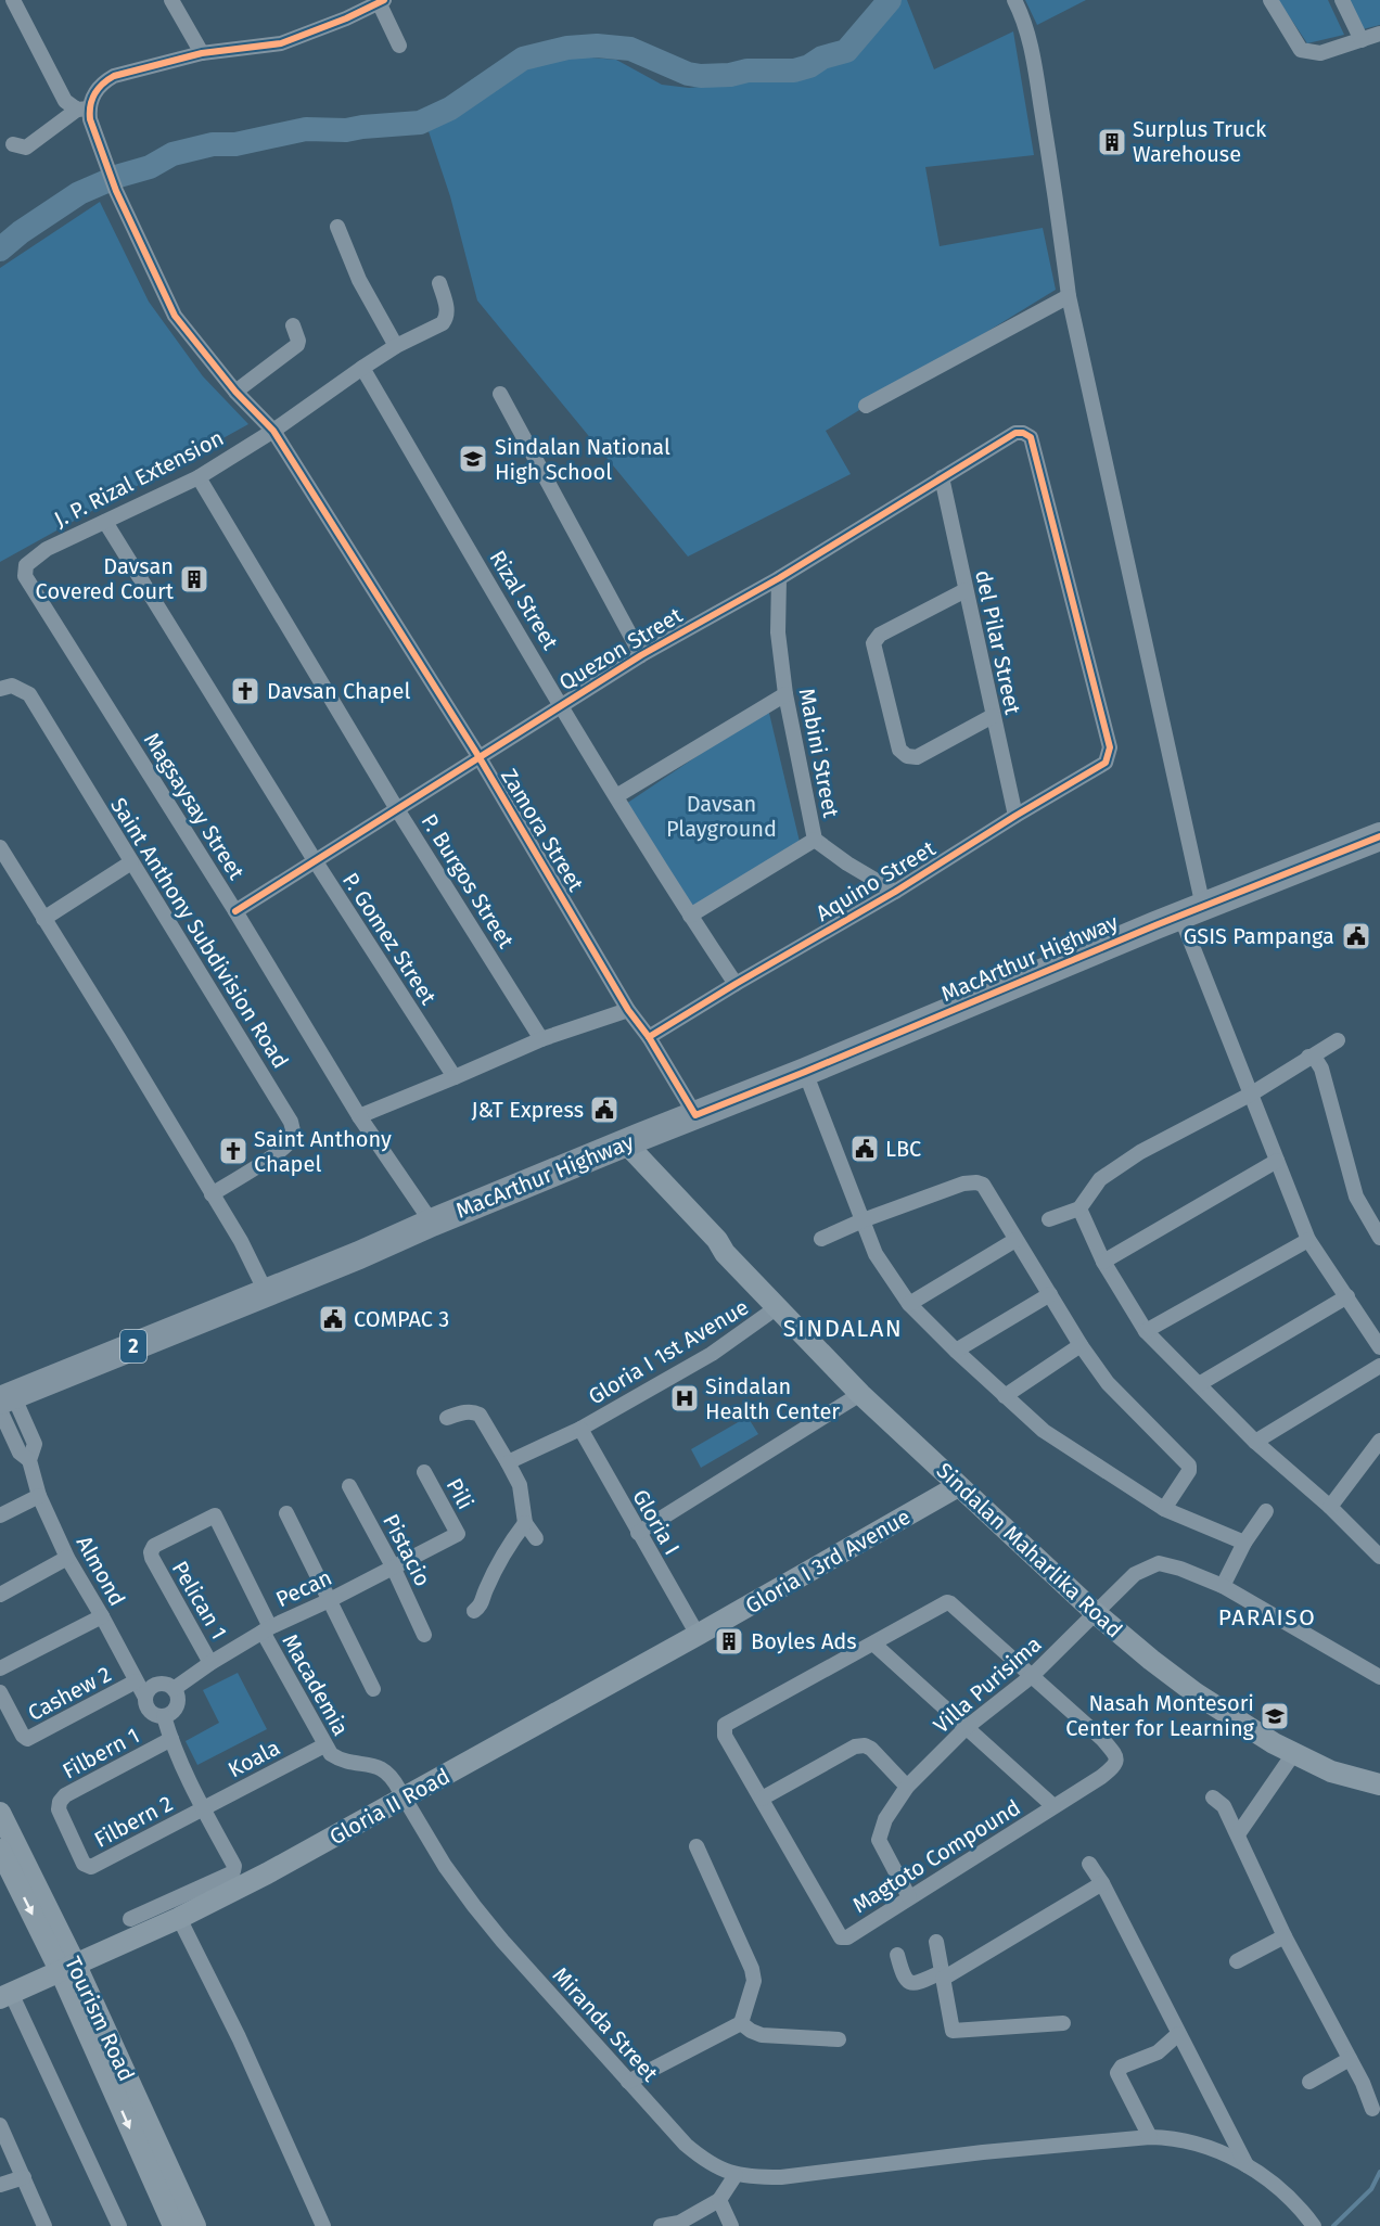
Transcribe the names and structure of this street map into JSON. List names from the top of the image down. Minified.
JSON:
{"streets":{"highway":["MacArthur Highway","2"],"main road":["Sindalan Maharlika Road","Gloria I 3rd Avenue","Gloria II Road","Tourism Road"],"street":["J. P. Rizal Extension","Rizal Street","del Pilar Street","Quezon Street","Mabini Street","Magsaysay Street","Zamora Street","P. Burgos Street","Aquino Street","Saint Anthony Subdivision Road","P. Gomez Street","Gloria I 1st Avenue","Pili","Gloria I","Pistacio","Almond","Pecan","Pelican 1","Macademia","Villa Purisima","Cashew 2","Filbern 1","Koala","Filbern 2","Magtoto Compound","Miranda Street"]},"crossings":[["J. P. Rizal Extension","Rizal Street"],["J. P. Rizal Extension","Magsaysay Street"],["J. P. Rizal Extension","Zamora Street"],["J. P. Rizal Extension","P. Burgos Street"],["J. P. Rizal Extension","P. Gomez Street"],["Rizal Street","Quezon Street"],["Rizal Street","Aquino Street"],["del Pilar Street","Quezon Street"],["del Pilar Street","Aquino Street"],["Quezon Street","Mabini Street"],["Quezon Street","Magsaysay Street"],["Quezon Street","Zamora Street"],["Quezon Street","P. Burgos Street"],["Quezon Street","Aquino Street"],["Quezon Street","P. Gomez Street"],["Mabini Street","Aquino Street"],["Magsaysay Street","MacArthur Highway"],["Zamora Street","Aquino Street"],["Zamora Street","MacArthur Highway"],["MacArthur Highway","Sindalan Maharlika Road"],["MacArthur Highway","Almond"],["Gloria I 1st Avenue","Gloria I"],["Gloria I 1st Avenue","Sindalan Maharlika Road"],["Pili","Pecan"],["Gloria I","Gloria I 3rd Avenue"],["Gloria I","Gloria II Road"],["Pistacio","Pecan"],["Sindalan Maharlika Road","Gloria I 3rd Avenue"],["Sindalan Maharlika Road","Villa Purisima"],["Gloria I 3rd Avenue","Gloria II Road"],["Almond","Pecan"],["Almond","Cashew 2"],["Pecan","Pelican 1"],["Pecan","Macademia"],["Pelican 1","Macademia"],["Macademia","Koala"],["Macademia","Gloria II Road"],["Macademia","Miranda Street"],["Villa Purisima","Magtoto Compound"],["Filbern 1","Filbern 2"],["Koala","Filbern 2"],["Gloria II Road","Tourism Road"],["Gloria II Road","Miranda Street"]],"districts":["SINDALAN","PARAISO"],"parks":["Davsan Playground"],"places":{"building":["Surplus Truck Warehouse","Davsan Covered Court","Boyles Ads"],"school or university":["Sindalan National High School","Nasah Montesori Center for Learning"],"church":["Davsan Chapel","Saint Anthony Chapel"],"public building":["GSIS Pampanga","J&T Express","LBC","COMPAC 3"],"hospital":["Sindalan Health Center"]}}
